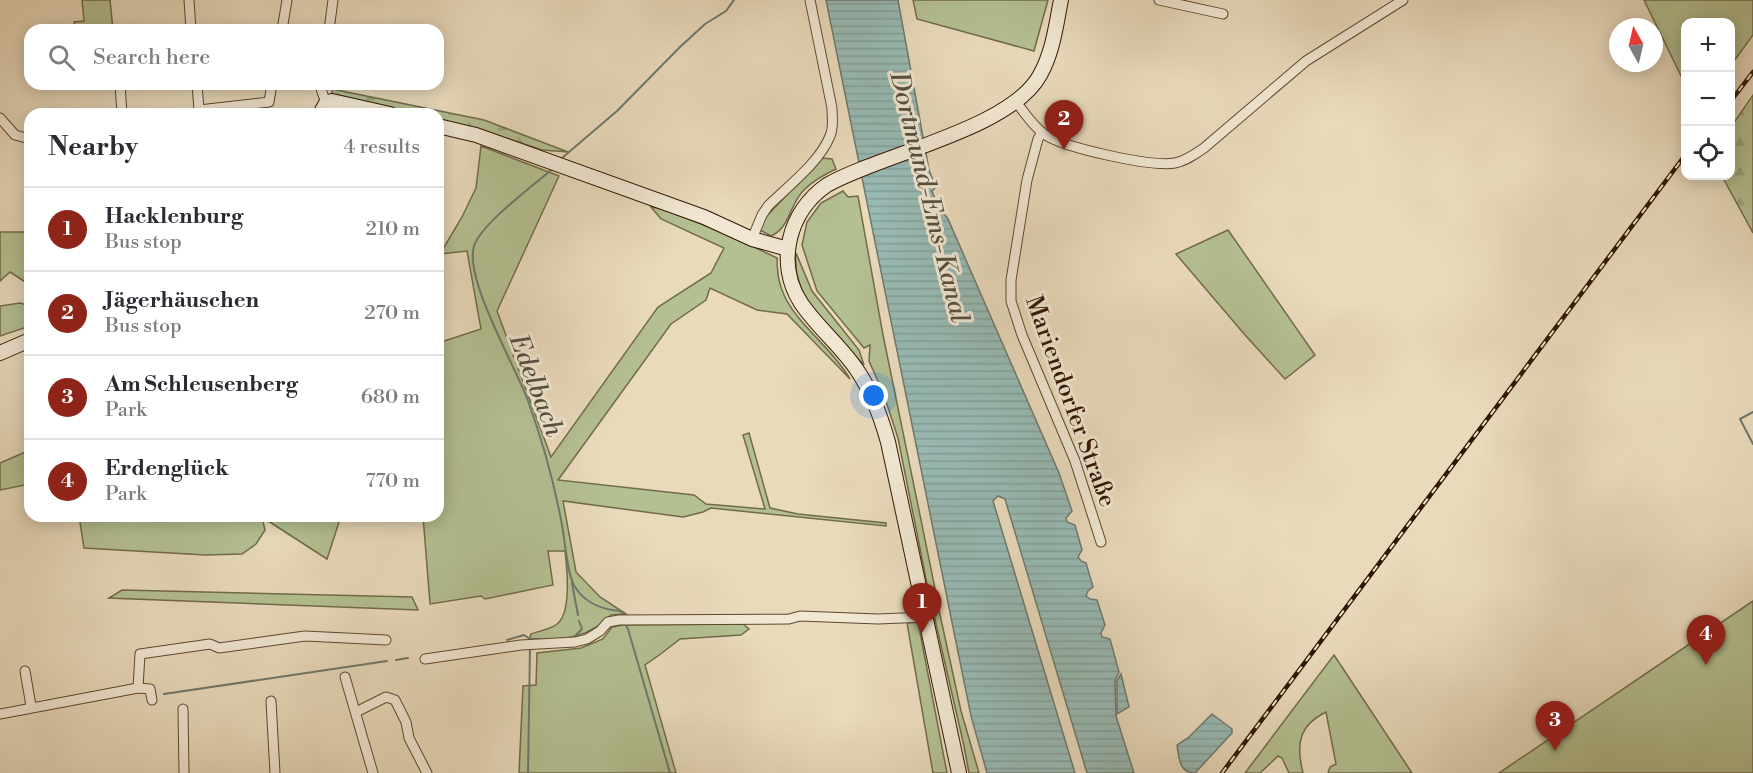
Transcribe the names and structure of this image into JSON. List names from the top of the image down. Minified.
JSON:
{"streets":{"street":["Mariendorfer Straße"]},"water":["Dortmund-Ems-Kanal","Edelbach"],"north":"top","page":{"map_buttons":["+","−"],"search":"Search here","pins":["2","1","4","3"],"heading":["Nearby","4 results"],"list":[{"mark":"1","name":"Hacklenburg","note":"Bus stop","value":"210 m"},{"mark":"2","name":"Jägerhäuschen","note":"Bus stop","value":"270 m"},{"mark":"3","name":"Am Schleusenberg","note":"Park","value":"680 m"},{"mark":"4","name":"Erdenglück","note":"Park","value":"770 m"}]}}
